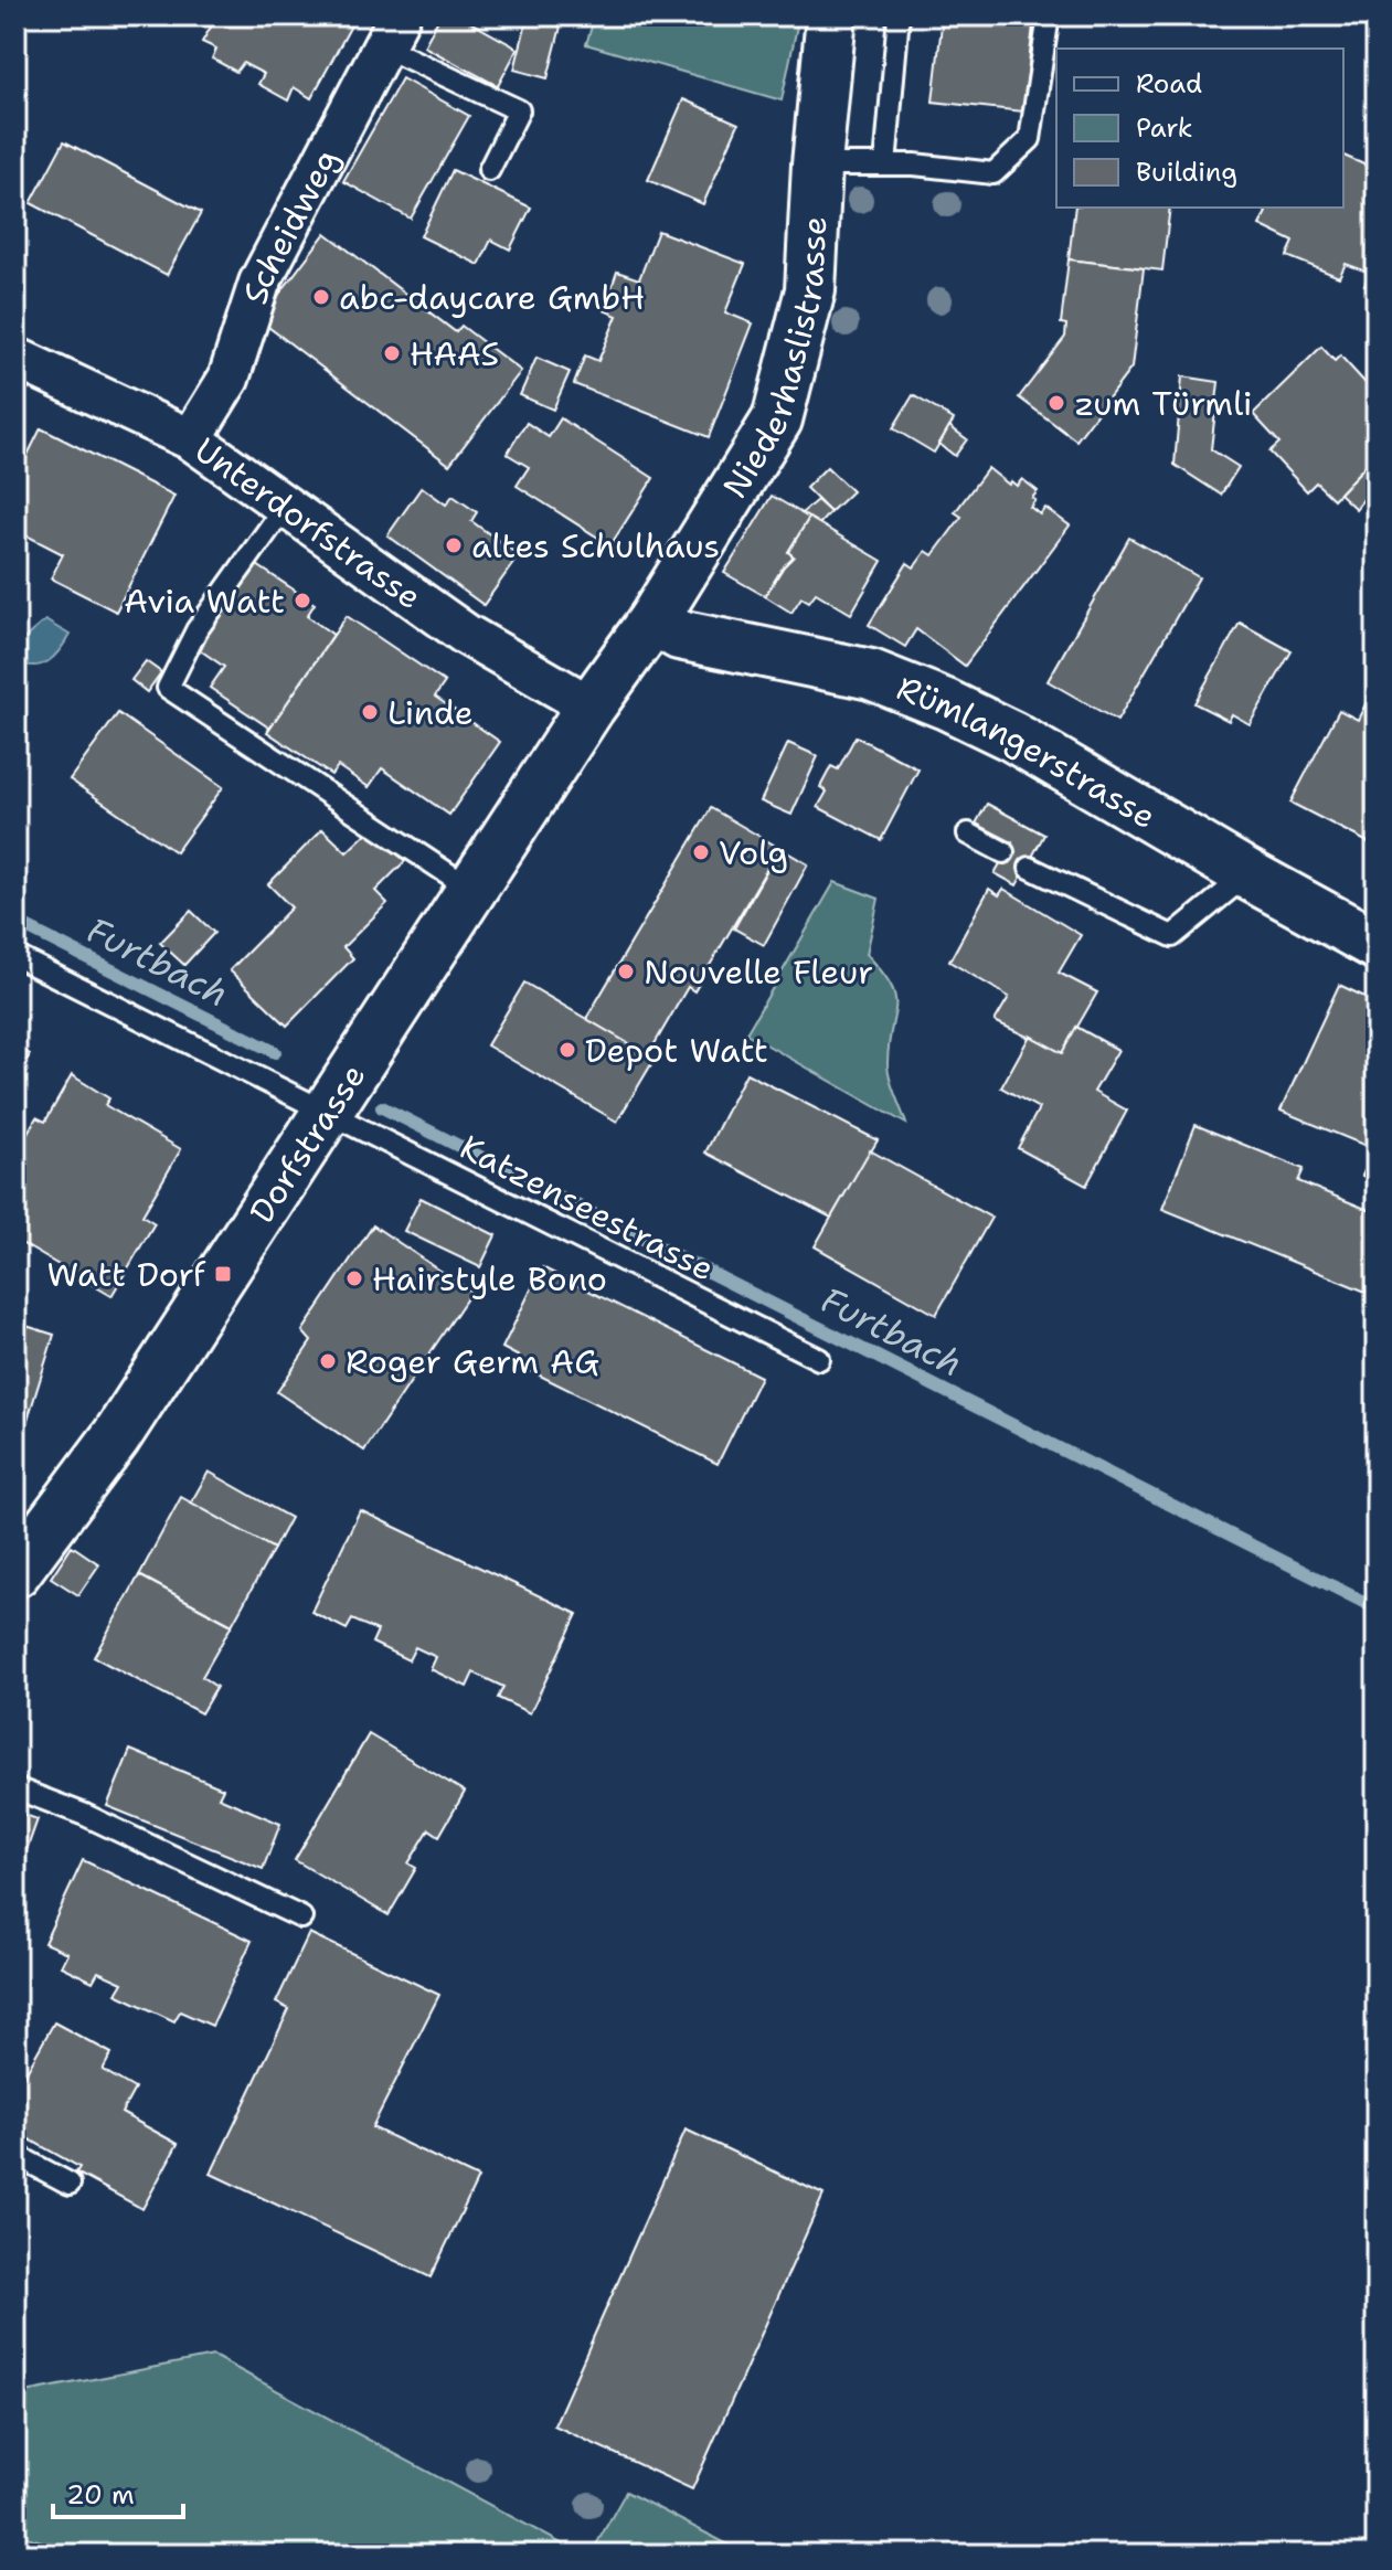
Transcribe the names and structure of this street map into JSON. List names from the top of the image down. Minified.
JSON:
{"streets":{"street":["Scheidweg","Niederhaslistrasse","Unterdorfstrasse","Rümlangerstrasse","Dorfstrasse"],"lane":["Katzenseestrasse"]},"crossings":[["Scheidweg","Unterdorfstrasse"],["Niederhaslistrasse","Unterdorfstrasse"],["Niederhaslistrasse","Rümlangerstrasse"],["Niederhaslistrasse","Dorfstrasse"],["Unterdorfstrasse","Dorfstrasse"],["Dorfstrasse","Katzenseestrasse"]],"water":["Furtbach"],"places":{"other":["abc-daycare GmbH","HAAS","zum Türmli","altes Schulhaus","Avia Watt","Linde","Volg","Nouvelle Fleur","Depot Watt","Hairstyle Bono","Roger Germ AG"],"transit":["Watt Dorf"]},"legend":["Road","Park","Building"],"scale_bar":"20 m"}
